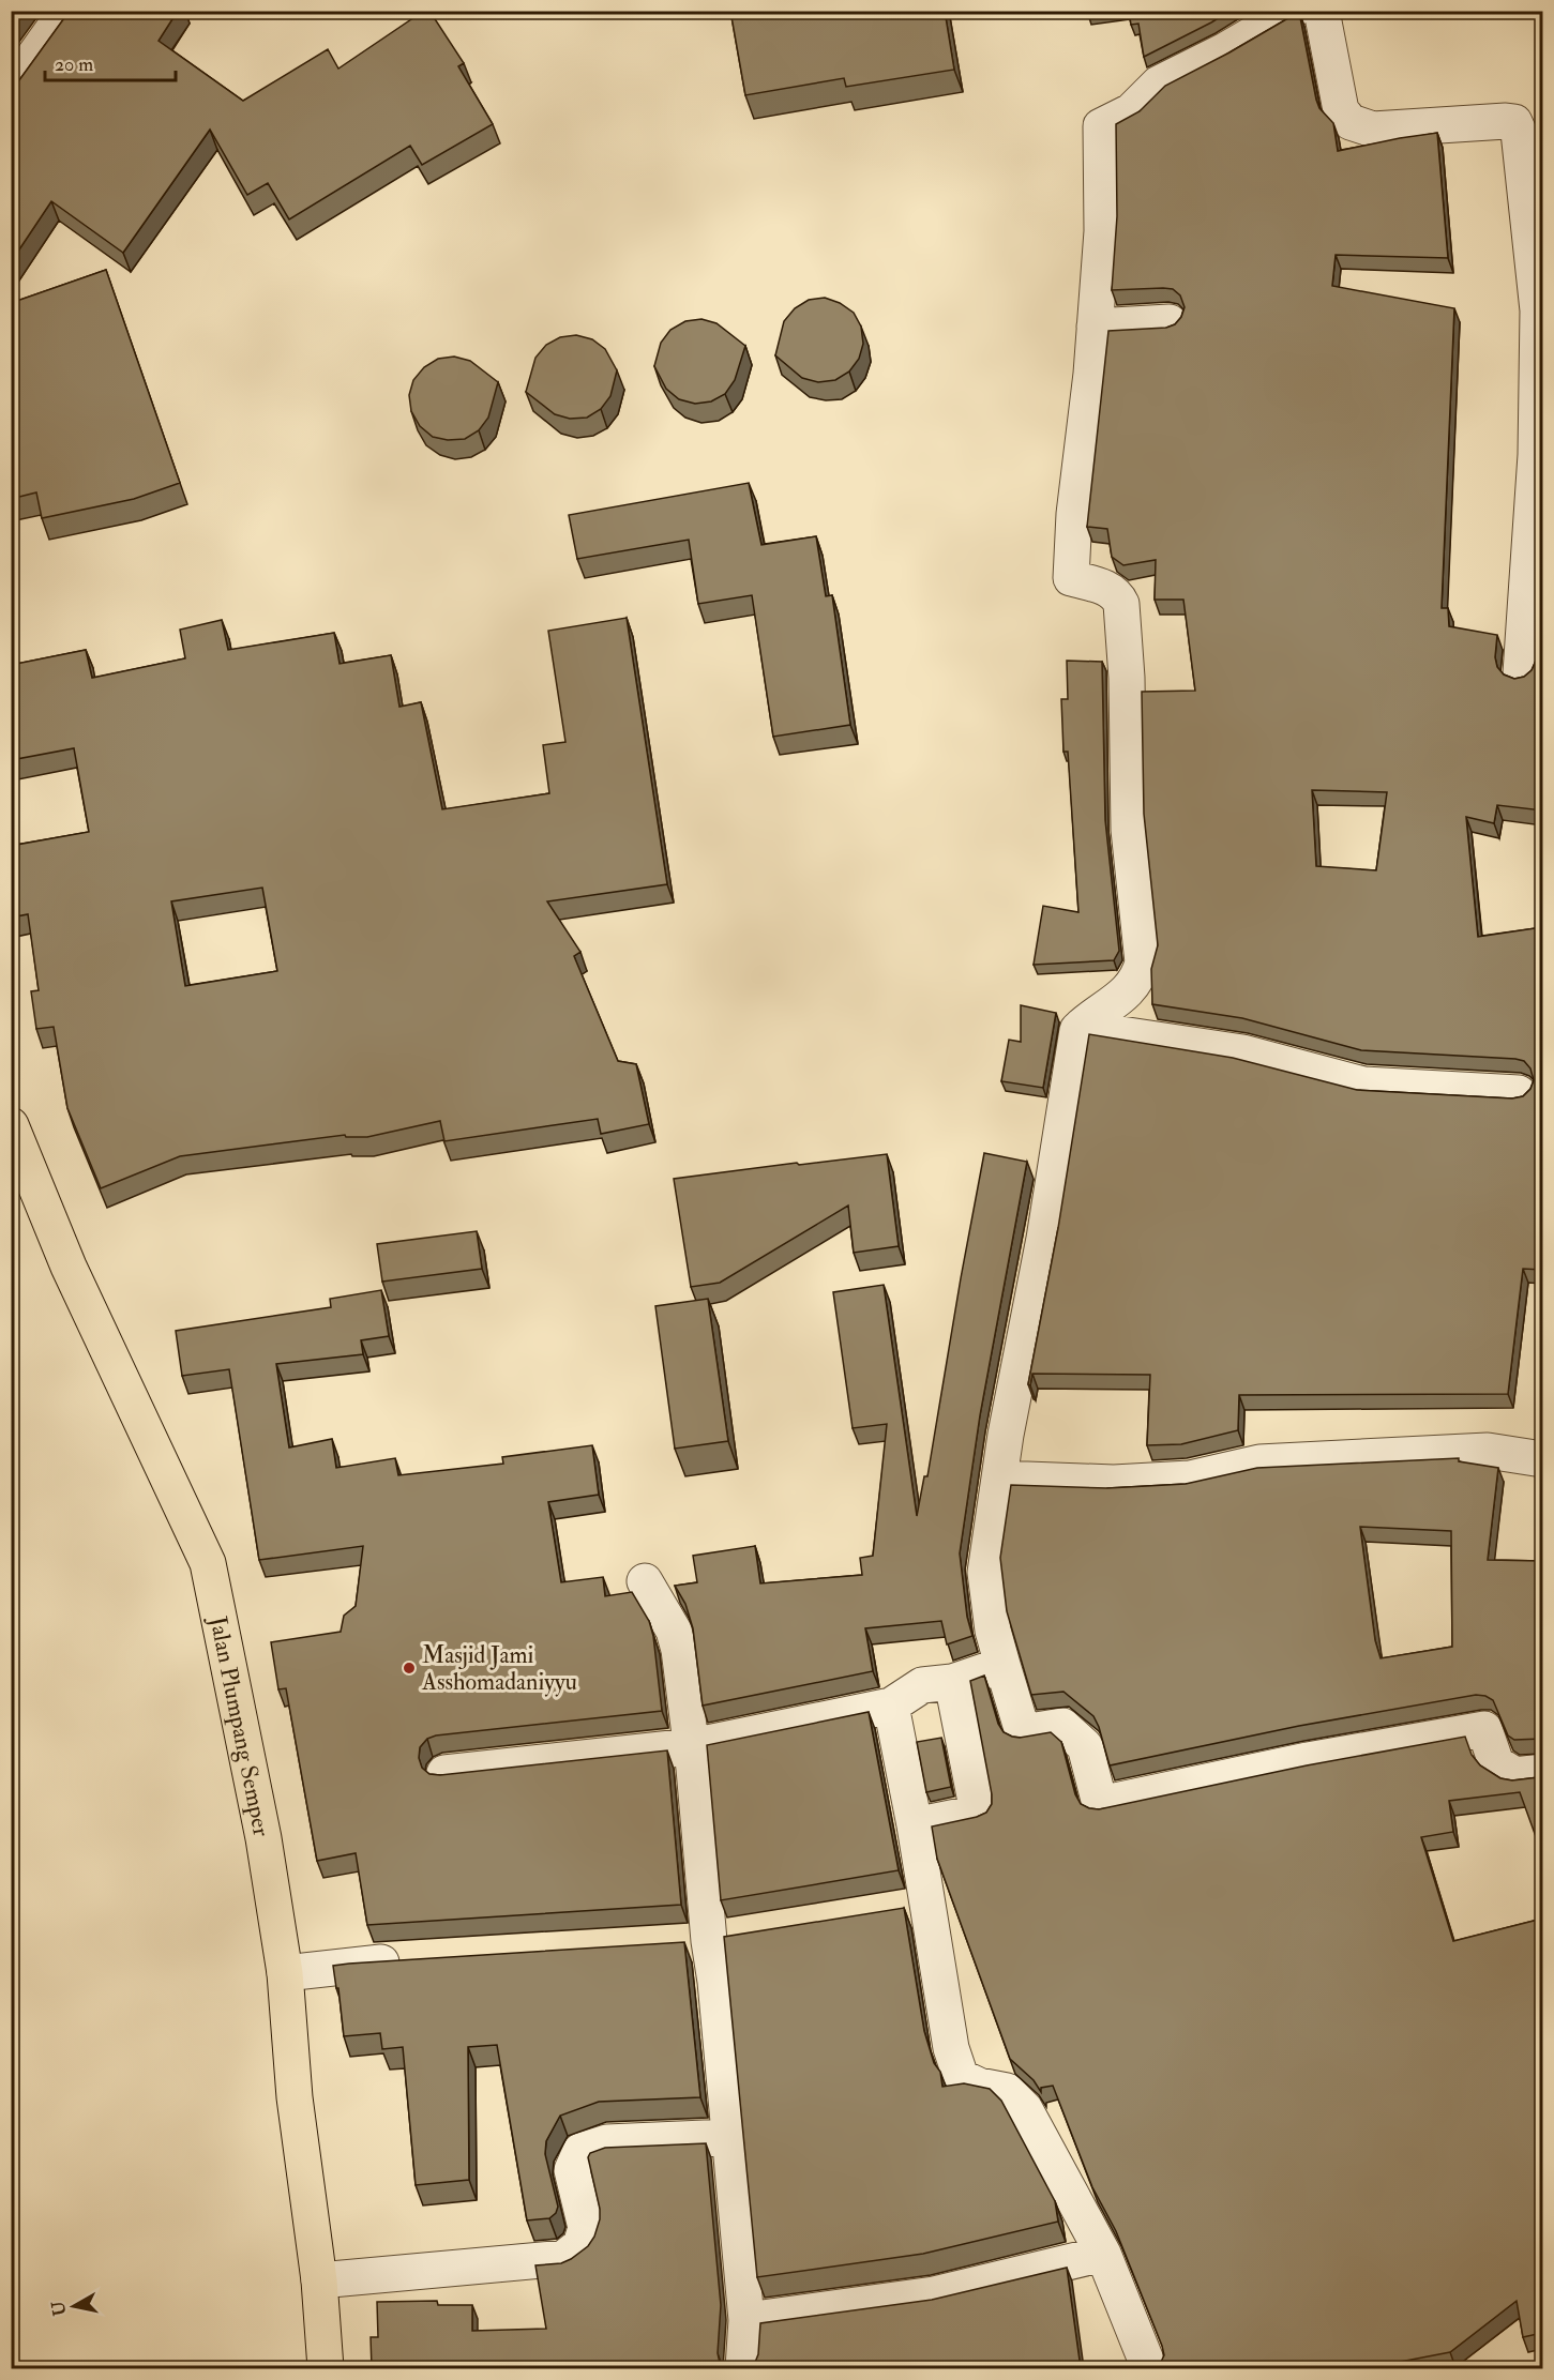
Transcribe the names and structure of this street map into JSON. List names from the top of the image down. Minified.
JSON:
{"streets":{"main road":["Jalan Plumpang Semper"]},"places":["Masjid Jami Asshomadaniyyu"],"scale_bar":"20 m","north":"left"}
